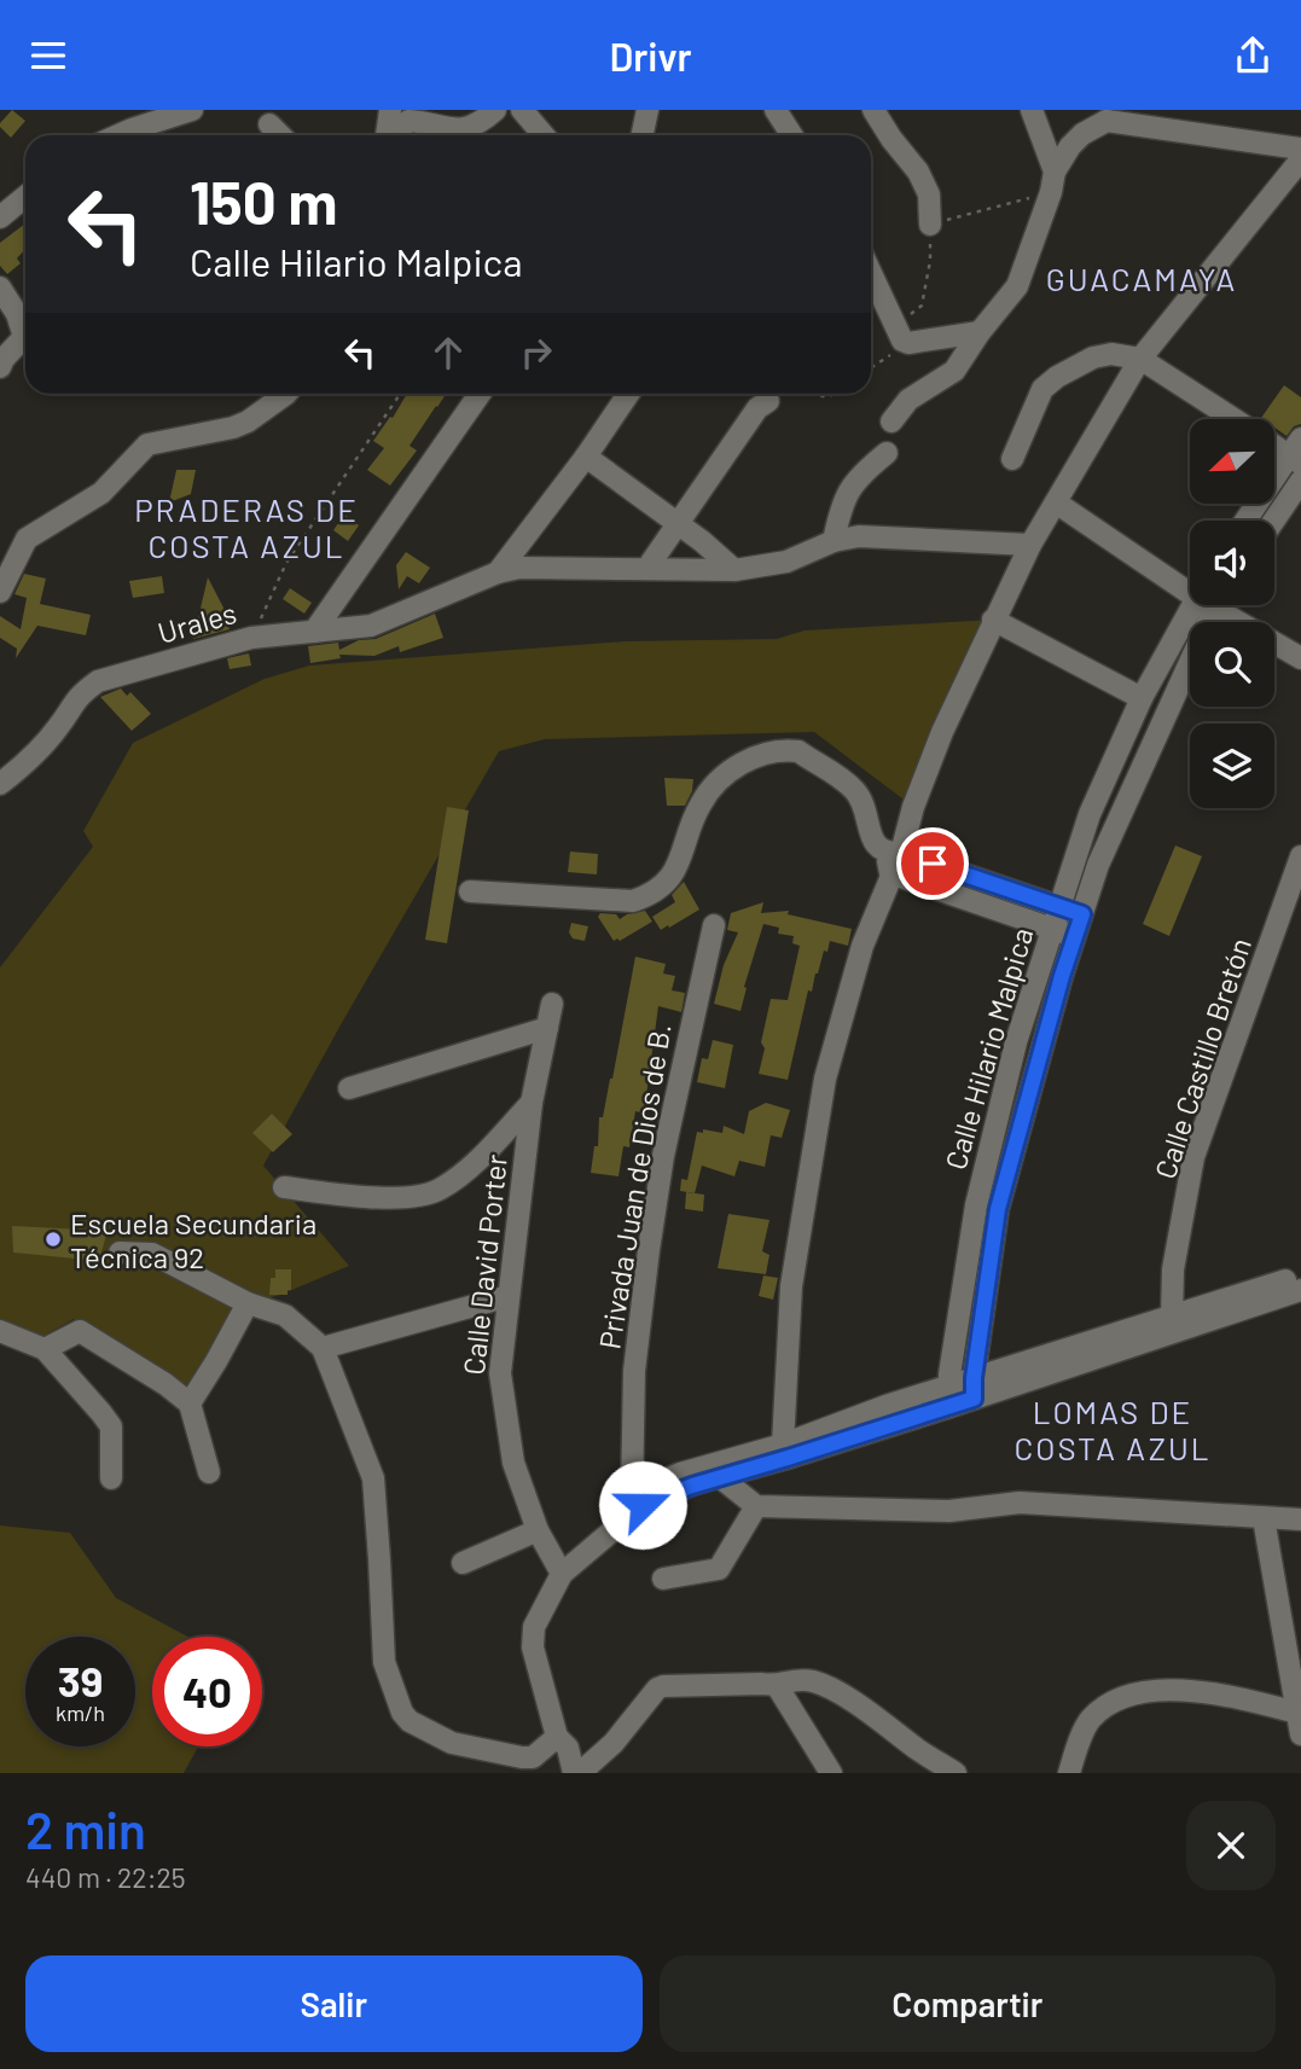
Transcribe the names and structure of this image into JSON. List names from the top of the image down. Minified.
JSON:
{"streets":{"street":["Urales","Calle Hilario Malpica","Calle Castillo Bretón","Privada Juan de Dios de B.","Calle David Porter"]},"districts":["GUACAMAYA","PRADERAS DE COSTA AZUL","LOMAS DE COSTA AZUL"],"places":["Escuela Secundaria Técnica 92"],"north":"bottom left","page":{"header":"Drivr","turn":["150 m","Calle Hilario Malpica"],"speed":"39 km/h","limit":"40","heading":["2 min","440 m · 22:25"],"buttons":["Salir","Compartir"]}}
